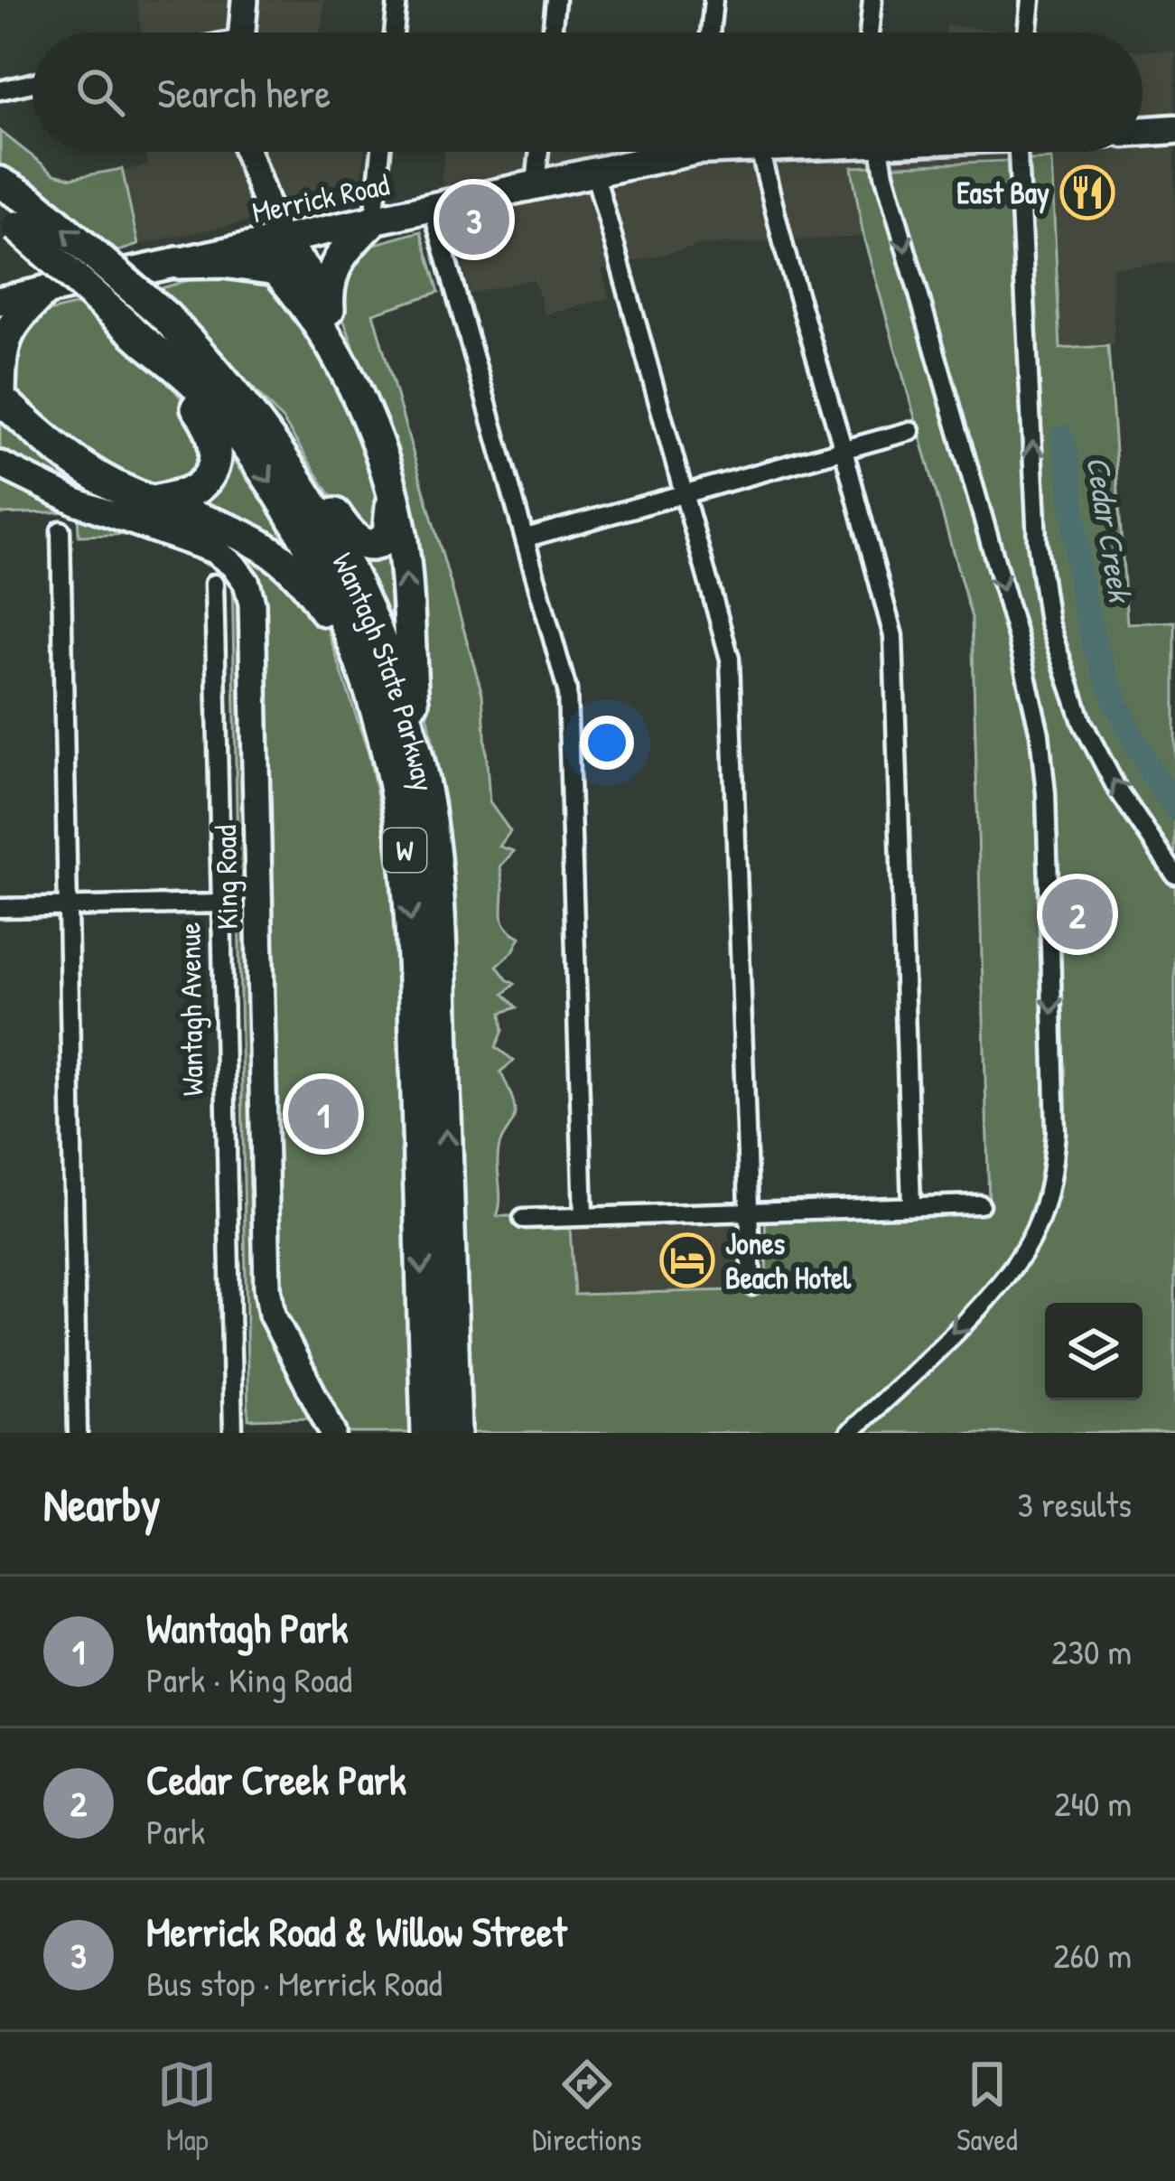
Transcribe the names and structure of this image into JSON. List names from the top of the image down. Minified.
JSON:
{"streets":{"highway":["Wantagh State Parkway","W"],"main road":["Merrick Road"],"street":["King Road","Wantagh Avenue"]},"water":["Cedar Creek"],"places":{"restaurant":["East Bay"],"hotel":["Jones Beach Hotel"]},"page":{"search":"Search here","pins":["3","2","1"],"heading":["Nearby","3 results"],"list":[{"mark":"1","name":"Wantagh Park","note":"Park · King Road","value":"230 m"},{"mark":"2","name":"Cedar Creek Park","note":"Park","value":"240 m"},{"mark":"3","name":"Merrick Road & Willow Street","note":"Bus stop · Merrick Road","value":"260 m"}],"nav":["Map","Directions","Saved"]}}
